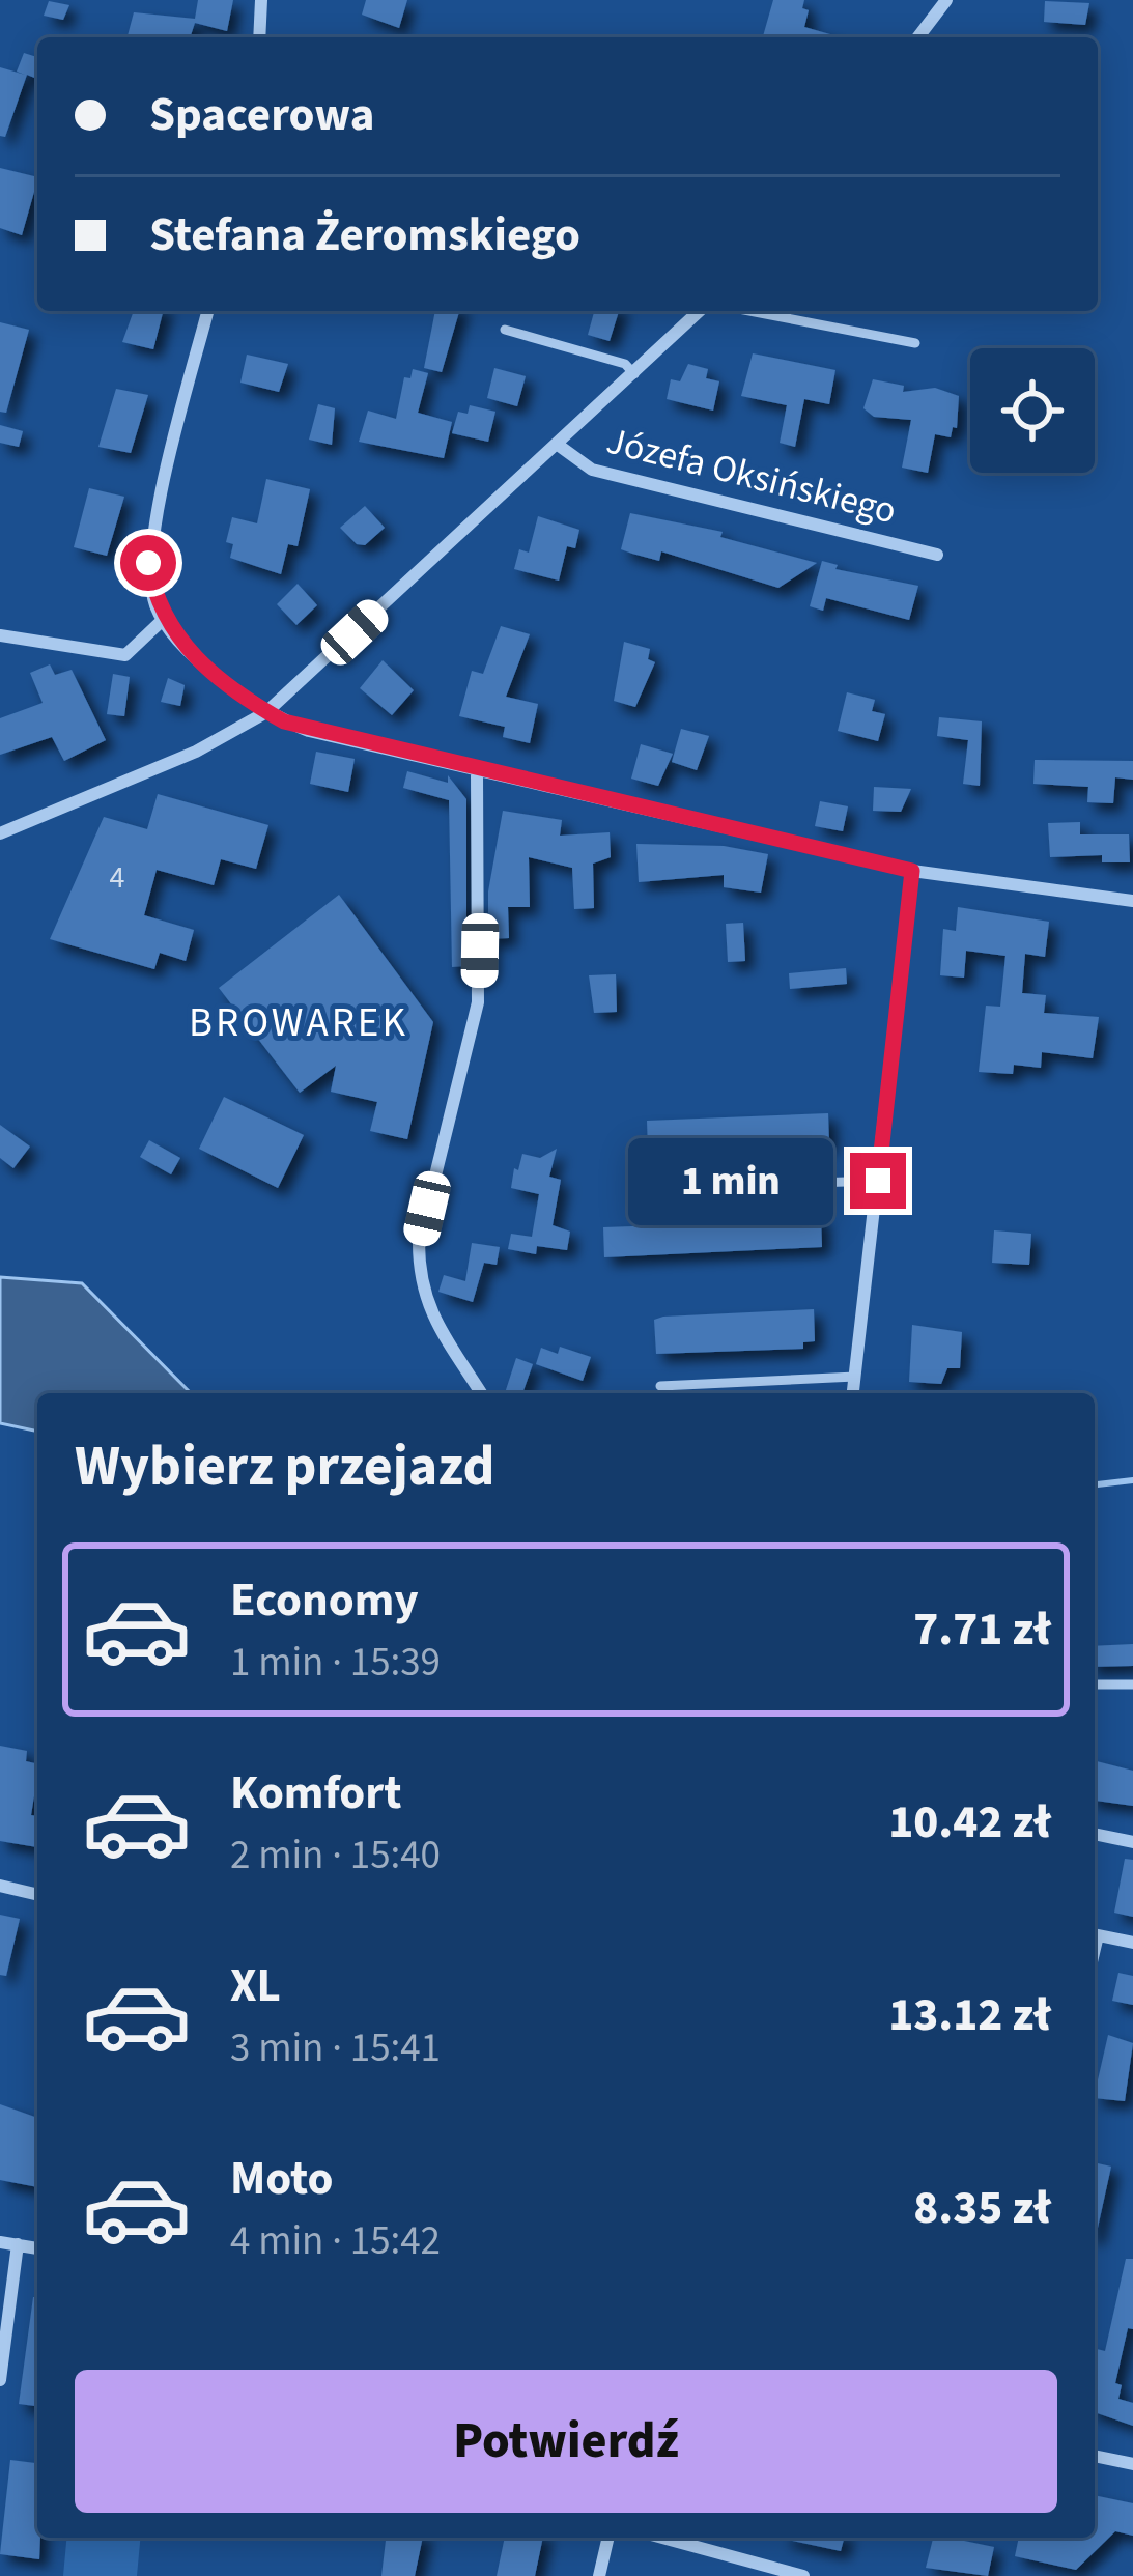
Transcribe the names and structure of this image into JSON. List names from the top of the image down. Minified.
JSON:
{"streets":{"street":["Józefa Oksińskiego"]},"districts":["BROWAREK"],"house_numbers":["4"],"page":{"banner":["Spacerowa","Stefana Żeromskiego"],"bubble":"1 min","heading":"Wybierz przejazd","list":[{"name":"Economy","note":"1 min · 15:39","value":"7.71 zł"},{"name":"Komfort","note":"2 min · 15:40","value":"10.42 zł"},{"name":"XL","note":"3 min · 15:41","value":"13.12 zł"},{"name":"Moto","note":"4 min · 15:42","value":"8.35 zł"}],"buttons":"Potwierdź"}}
